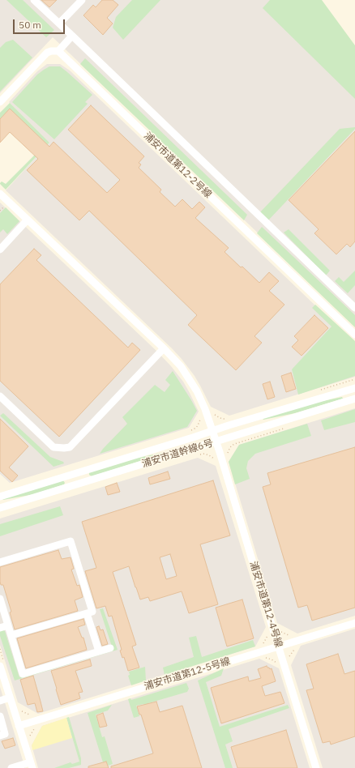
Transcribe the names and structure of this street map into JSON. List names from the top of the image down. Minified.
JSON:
{"streets":{"street":["浦安市道第12-2号線","浦安市道幹線6号","浦安市道第12-4号線","浦安市道第12-5号線"]},"crossings":[["浦安市道幹線6号","浦安市道第12-4号線"],["浦安市道第12-4号線","浦安市道第12-5号線"]],"scale_bar":"50 m"}
